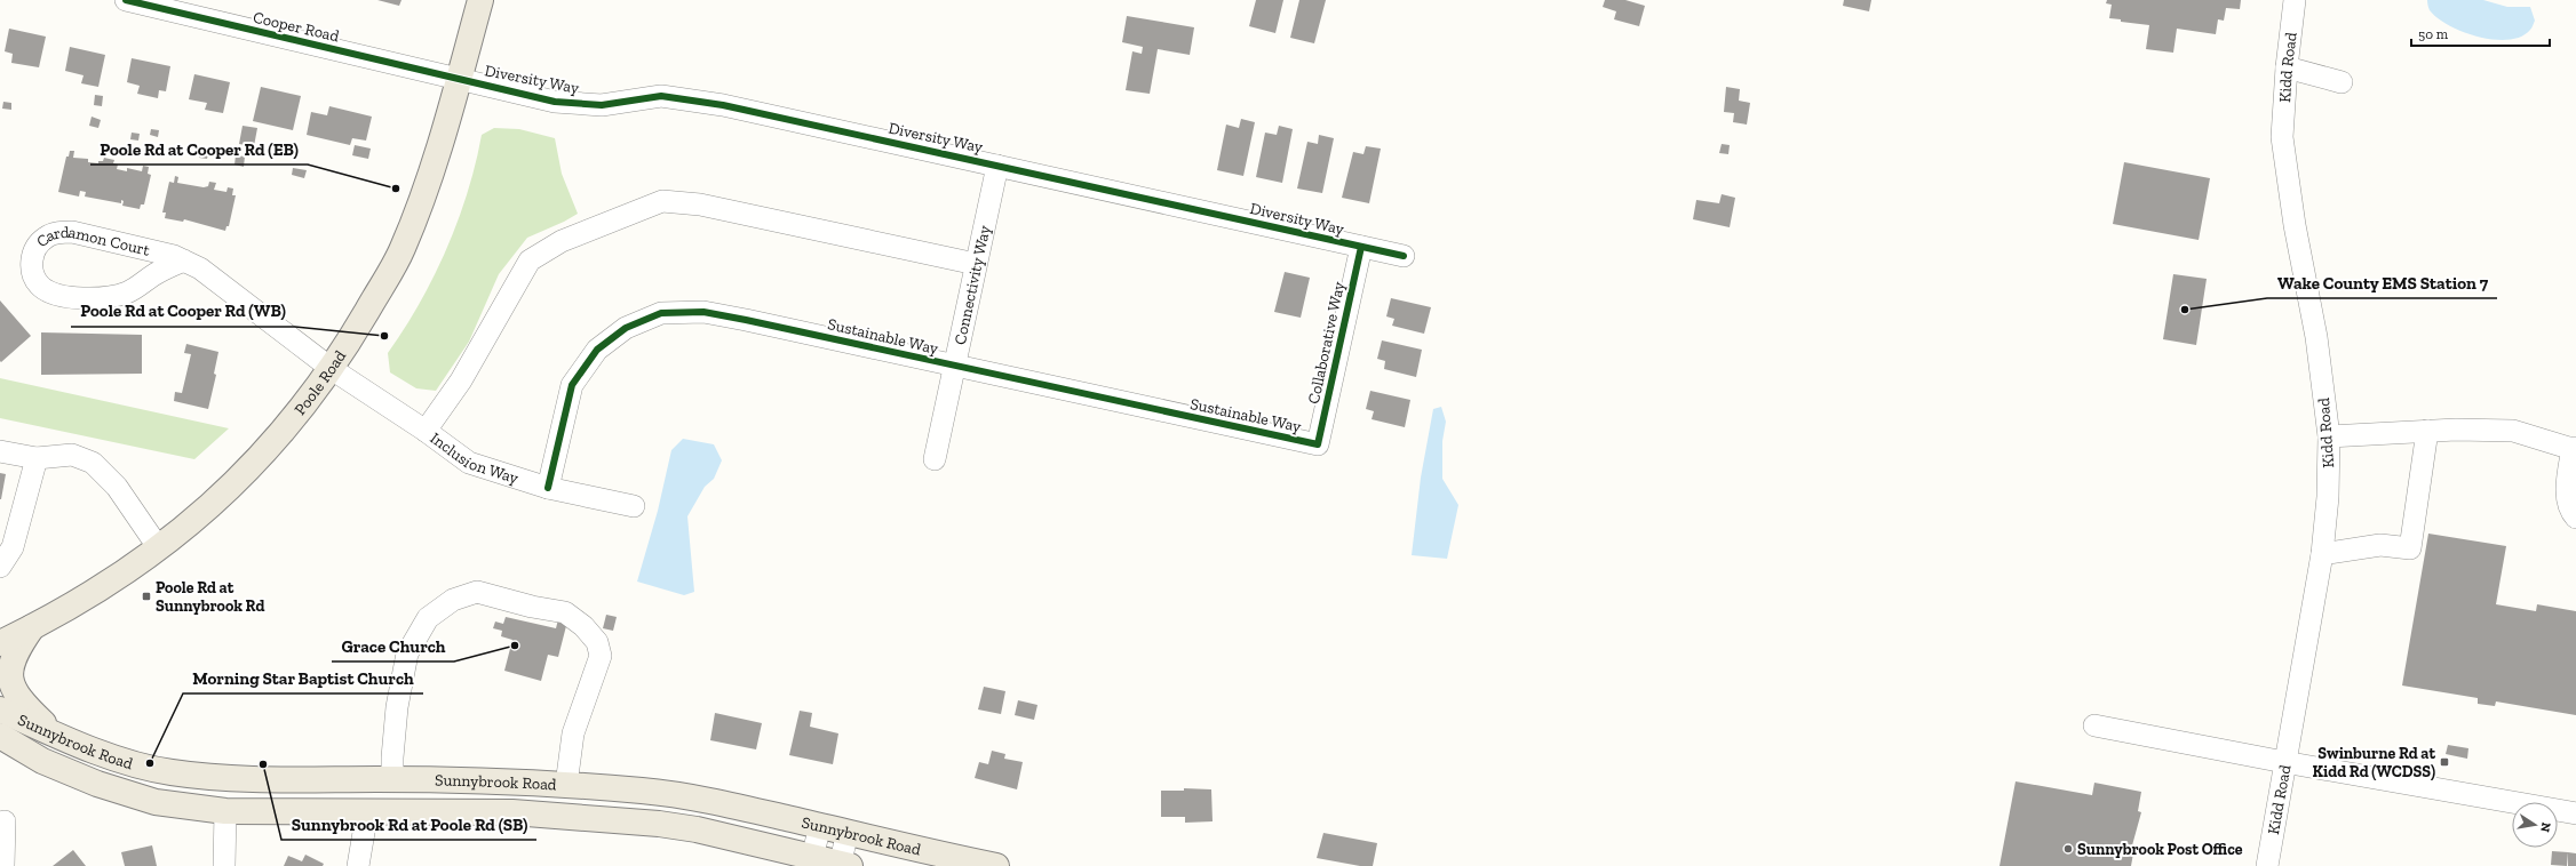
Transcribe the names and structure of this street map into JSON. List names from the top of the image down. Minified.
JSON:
{"streets":{"main road":["Poole Road","Sunnybrook Road"],"street":["Cooper Road","Kidd Road","Diversity Way","Cardamon Court","Connectivity Way","Sustainable Way","Collaborative Way","Inclusion Way"]},"crossings":[["Cooper Road","Diversity Way"],["Cooper Road","Poole Road"],["Diversity Way","Connectivity Way"],["Diversity Way","Collaborative Way"],["Diversity Way","Poole Road"],["Cardamon Court","Poole Road"],["Cardamon Court","Inclusion Way"],["Connectivity Way","Sustainable Way"],["Sustainable Way","Collaborative Way"],["Sustainable Way","Inclusion Way"],["Poole Road","Inclusion Way"]],"places":{"other":["Poole Rd at Cooper Rd (EB)","Wake County EMS Station 7","Poole Rd at Cooper Rd (WB)","Grace Church","Morning Star Baptist Church","Sunnybrook Rd at Poole Rd (SB)","Sunnybrook Post Office"],"transit":["Poole Rd at Sunnybrook Rd","Swinburne Rd at Kidd Rd (WCDSS)"]},"scale_bar":"50 m","north":"right"}
